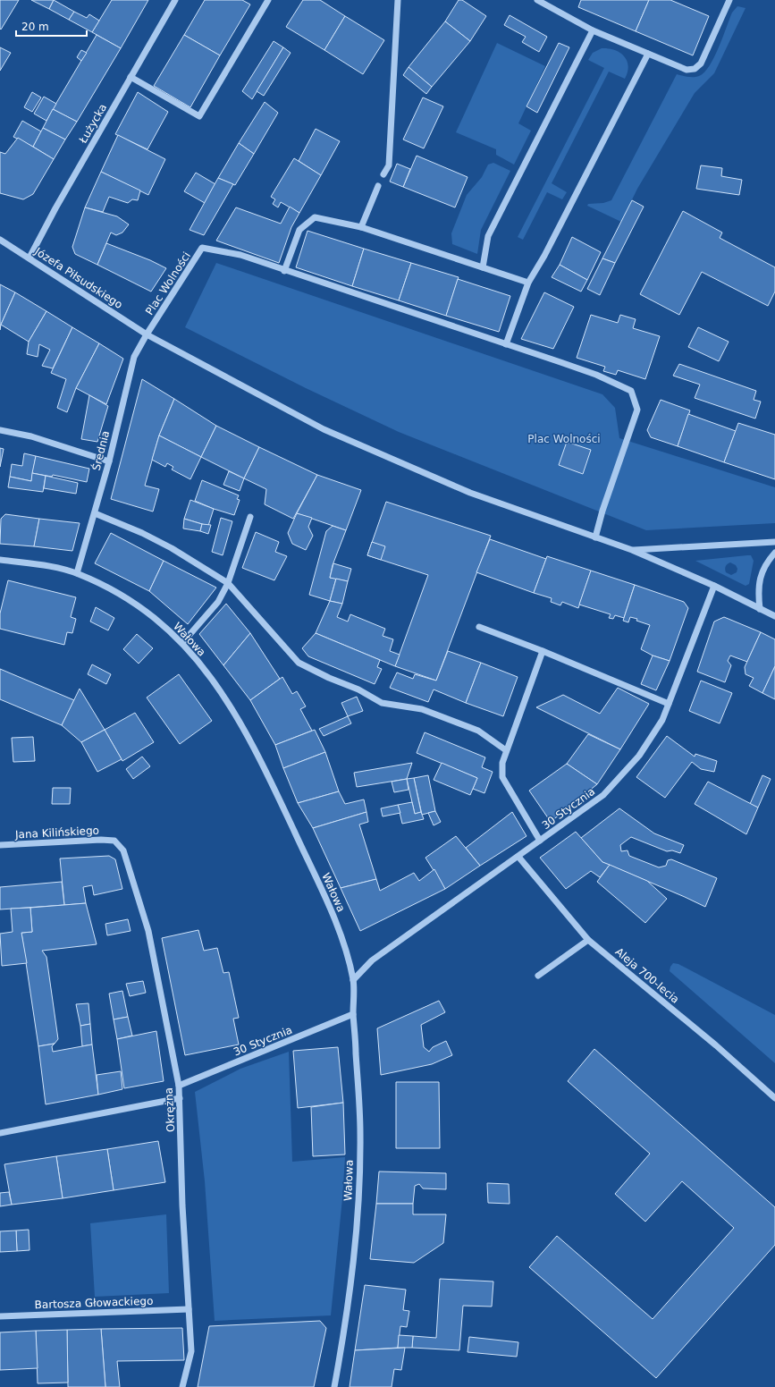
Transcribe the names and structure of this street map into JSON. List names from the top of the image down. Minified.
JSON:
{"streets":{"street":["Łużycka","Józefa Piłsudskiego","Plac Wolności","Średnia","Wałowa","30 Stycznia","Jana Kilińskiego","Aleja 700-lecia","Okrężna","Bartosza Głowackiego"]},"crossings":[["Łużycka","Józefa Piłsudskiego"],["Józefa Piłsudskiego","Plac Wolności"],["Józefa Piłsudskiego","Średnia"],["Plac Wolności","Średnia"],["Średnia","Wałowa"],["Wałowa","30 Stycznia"],["30 Stycznia","Aleja 700-lecia"],["30 Stycznia","Okrężna"],["Jana Kilińskiego","Okrężna"],["Okrężna","Bartosza Głowackiego"]],"parks":["Plac Wolności"],"scale_bar":"20 m"}
